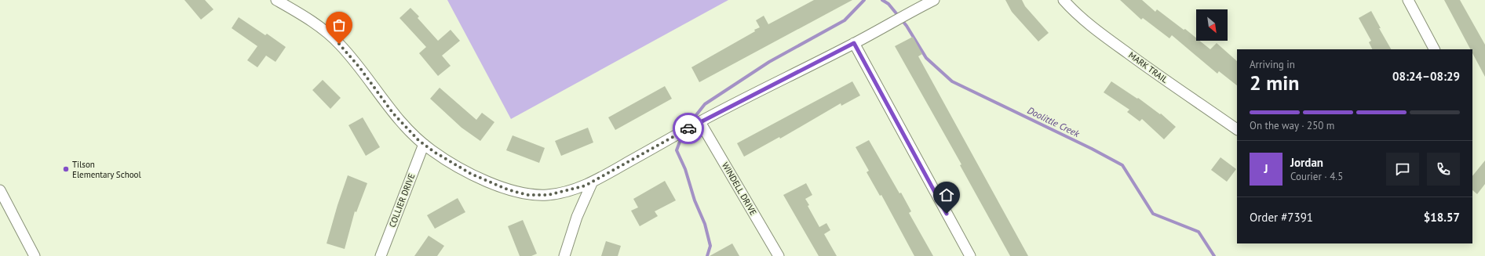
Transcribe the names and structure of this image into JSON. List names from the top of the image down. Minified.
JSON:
{"streets":{"street":["MARK TRAIL","WINDELL DRIVE","COLLIER DRIVE"]},"water":["Doolittle Creek"],"places":["Tilson Elementary School"],"north":"bottom right","page":{"heading":["2 min","Arriving in","08:24–08:29"],"panel":["Jordan","Courier · 4.5","Order #7391","$18.57"],"bar":"On the way · 250 m","round":"J"}}
